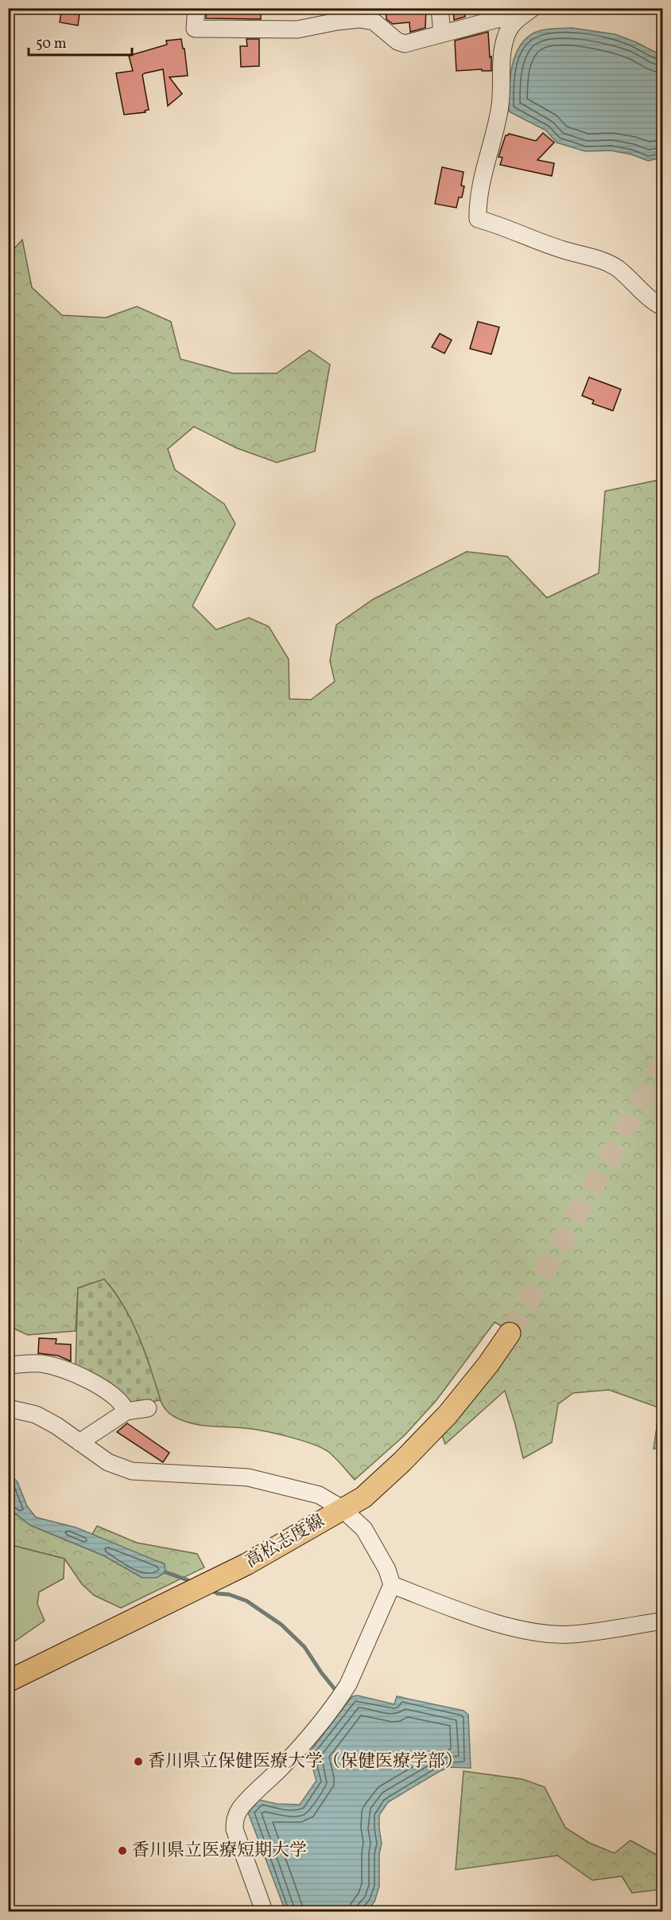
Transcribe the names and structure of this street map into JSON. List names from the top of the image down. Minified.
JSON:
{"streets":{"main road":["高松志度線"]},"places":["香川県立保健医療大学（保健医療学部）","香川県立医療短期大学"],"scale_bar":"50 m"}
